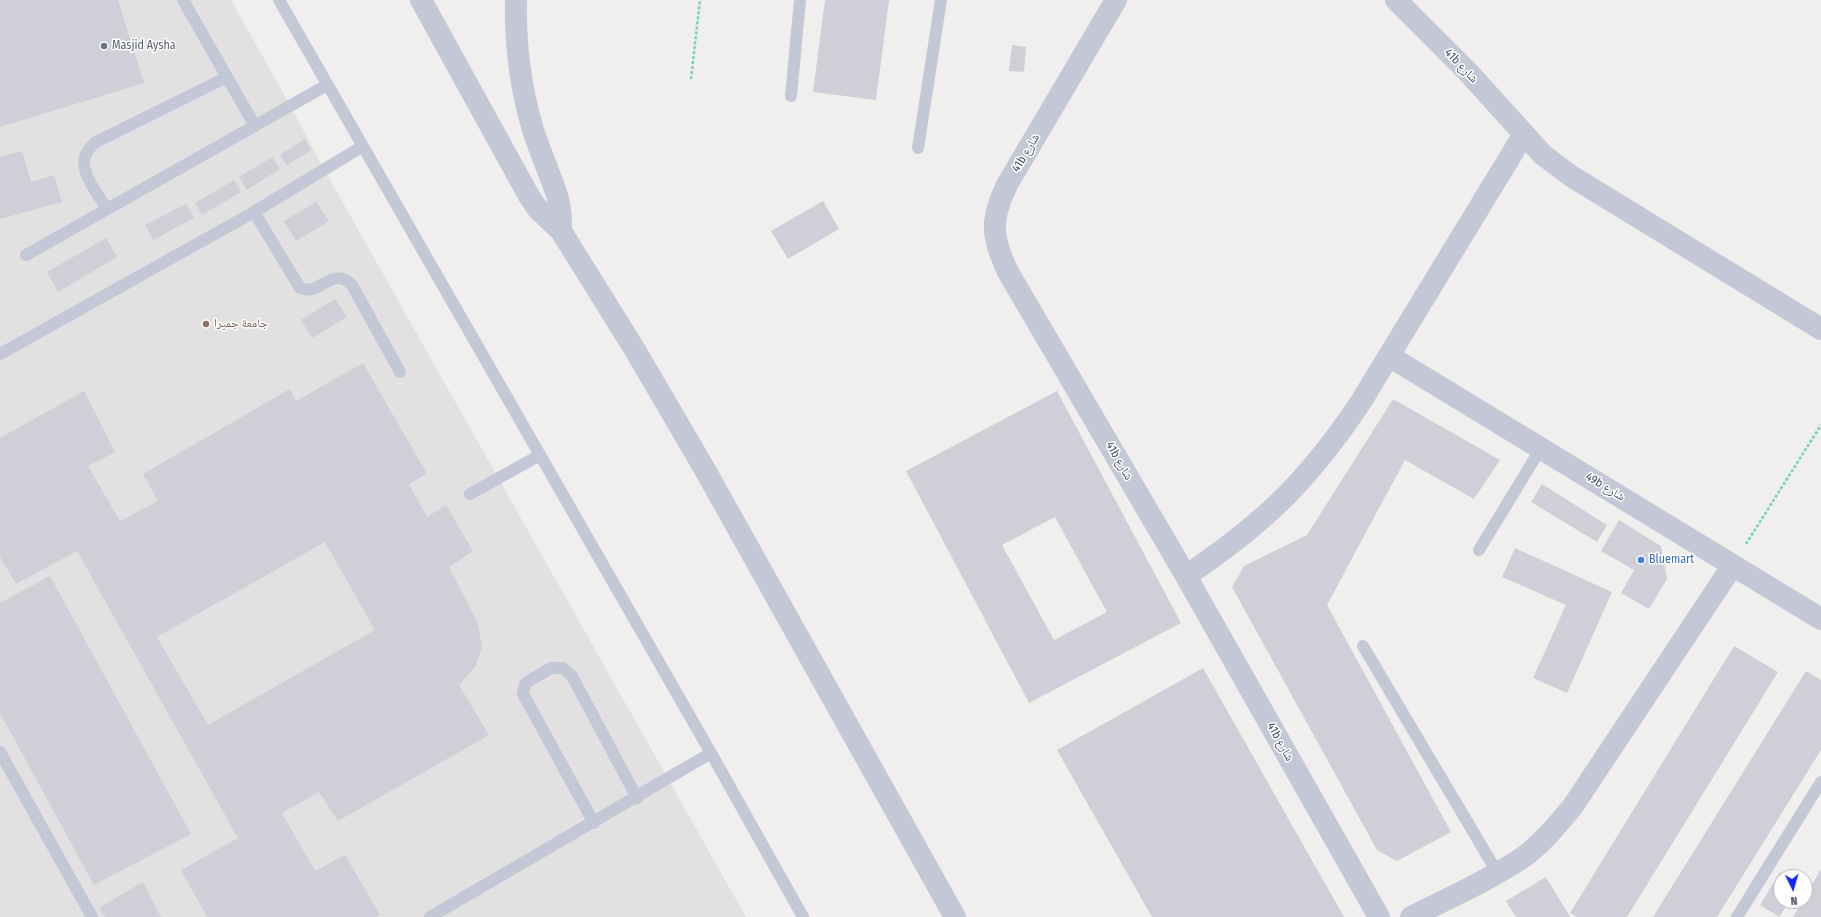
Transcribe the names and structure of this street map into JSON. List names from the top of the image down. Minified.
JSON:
{"streets":{"street":["41b شارع","49b شارع"]},"places":["Masjid Aysha","جامعة جميرا","Bluemart"],"north":"bottom"}
